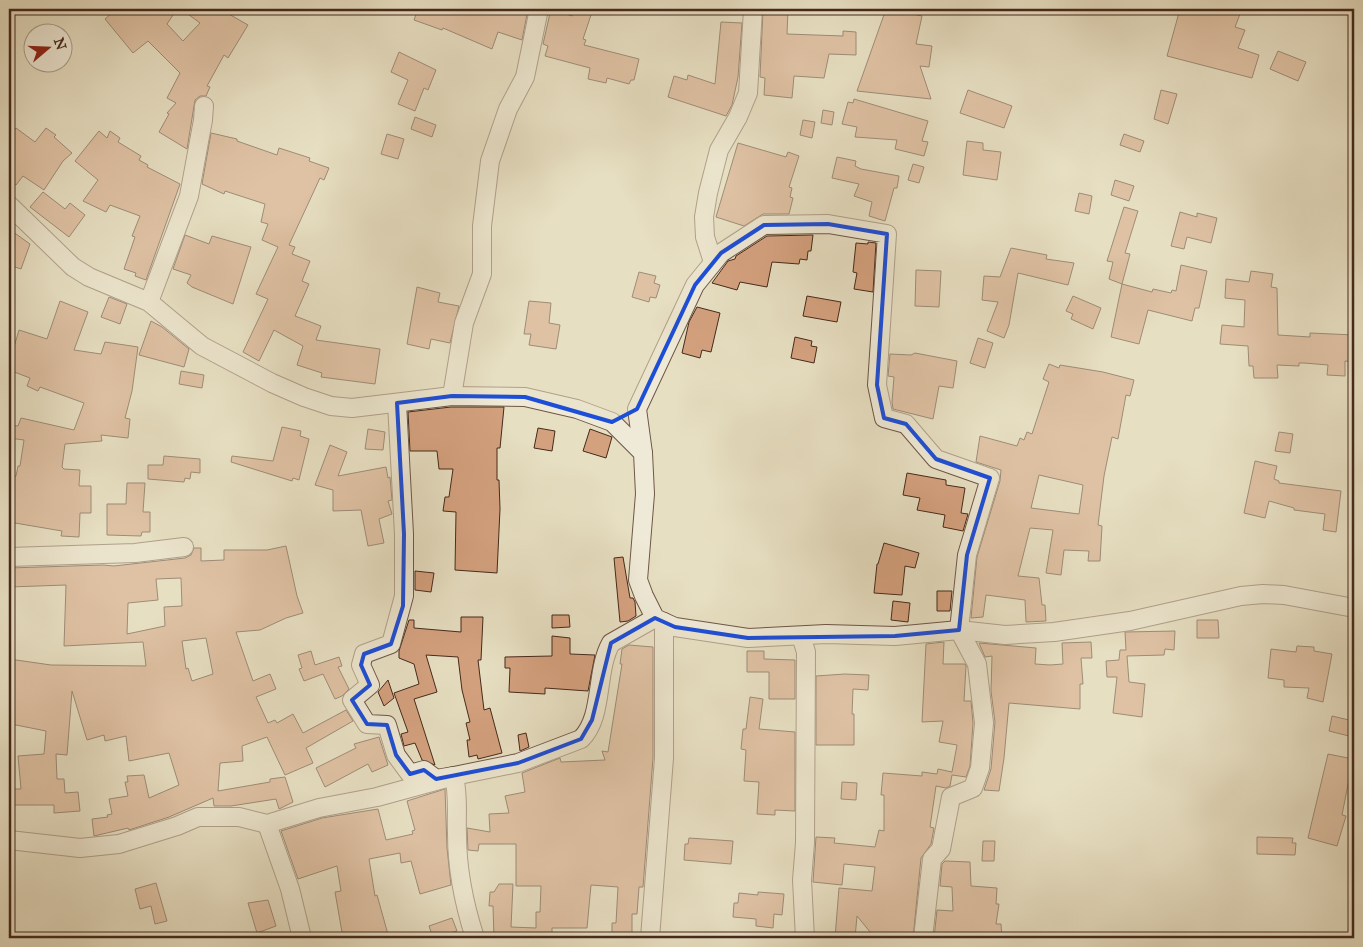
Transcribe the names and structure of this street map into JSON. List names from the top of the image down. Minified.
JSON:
{"north":"right"}
